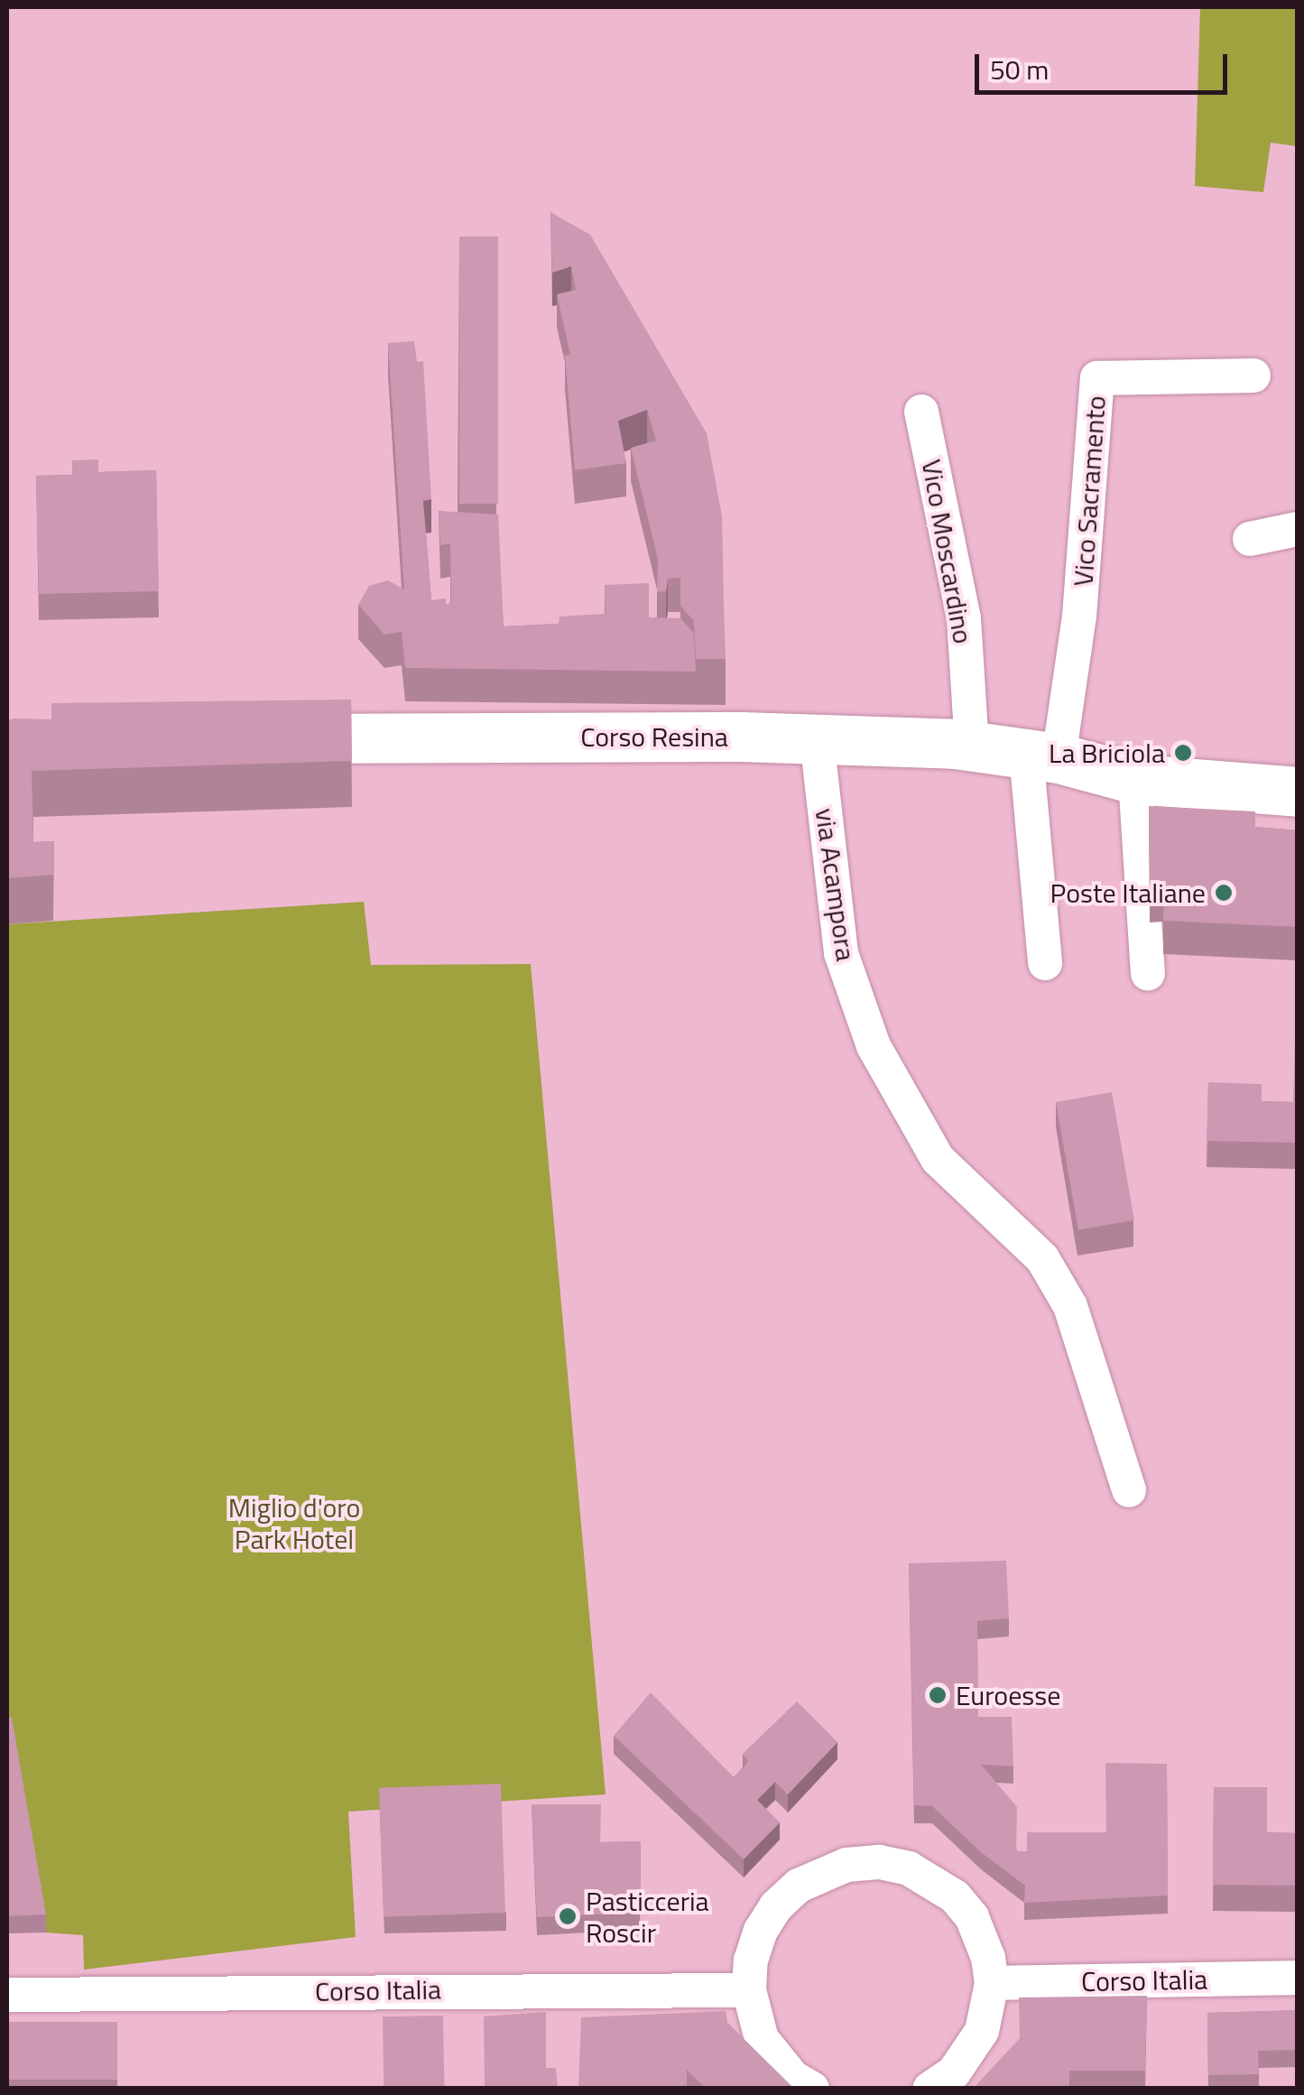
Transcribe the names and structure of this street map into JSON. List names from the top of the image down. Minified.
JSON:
{"streets":{"main road":["Corso Resina"],"street":["Vico Sacramento","Vico Moscardino","via Acampora","Corso Italia"]},"crossings":[["Vico Sacramento","Corso Resina"],["Vico Moscardino","Corso Resina"],["Corso Resina","via Acampora"]],"parks":["Miglio d'oro Park Hotel"],"places":["La Briciola","Poste Italiane","Euroesse","Pasticceria Roscir"],"scale_bar":"50 m"}
